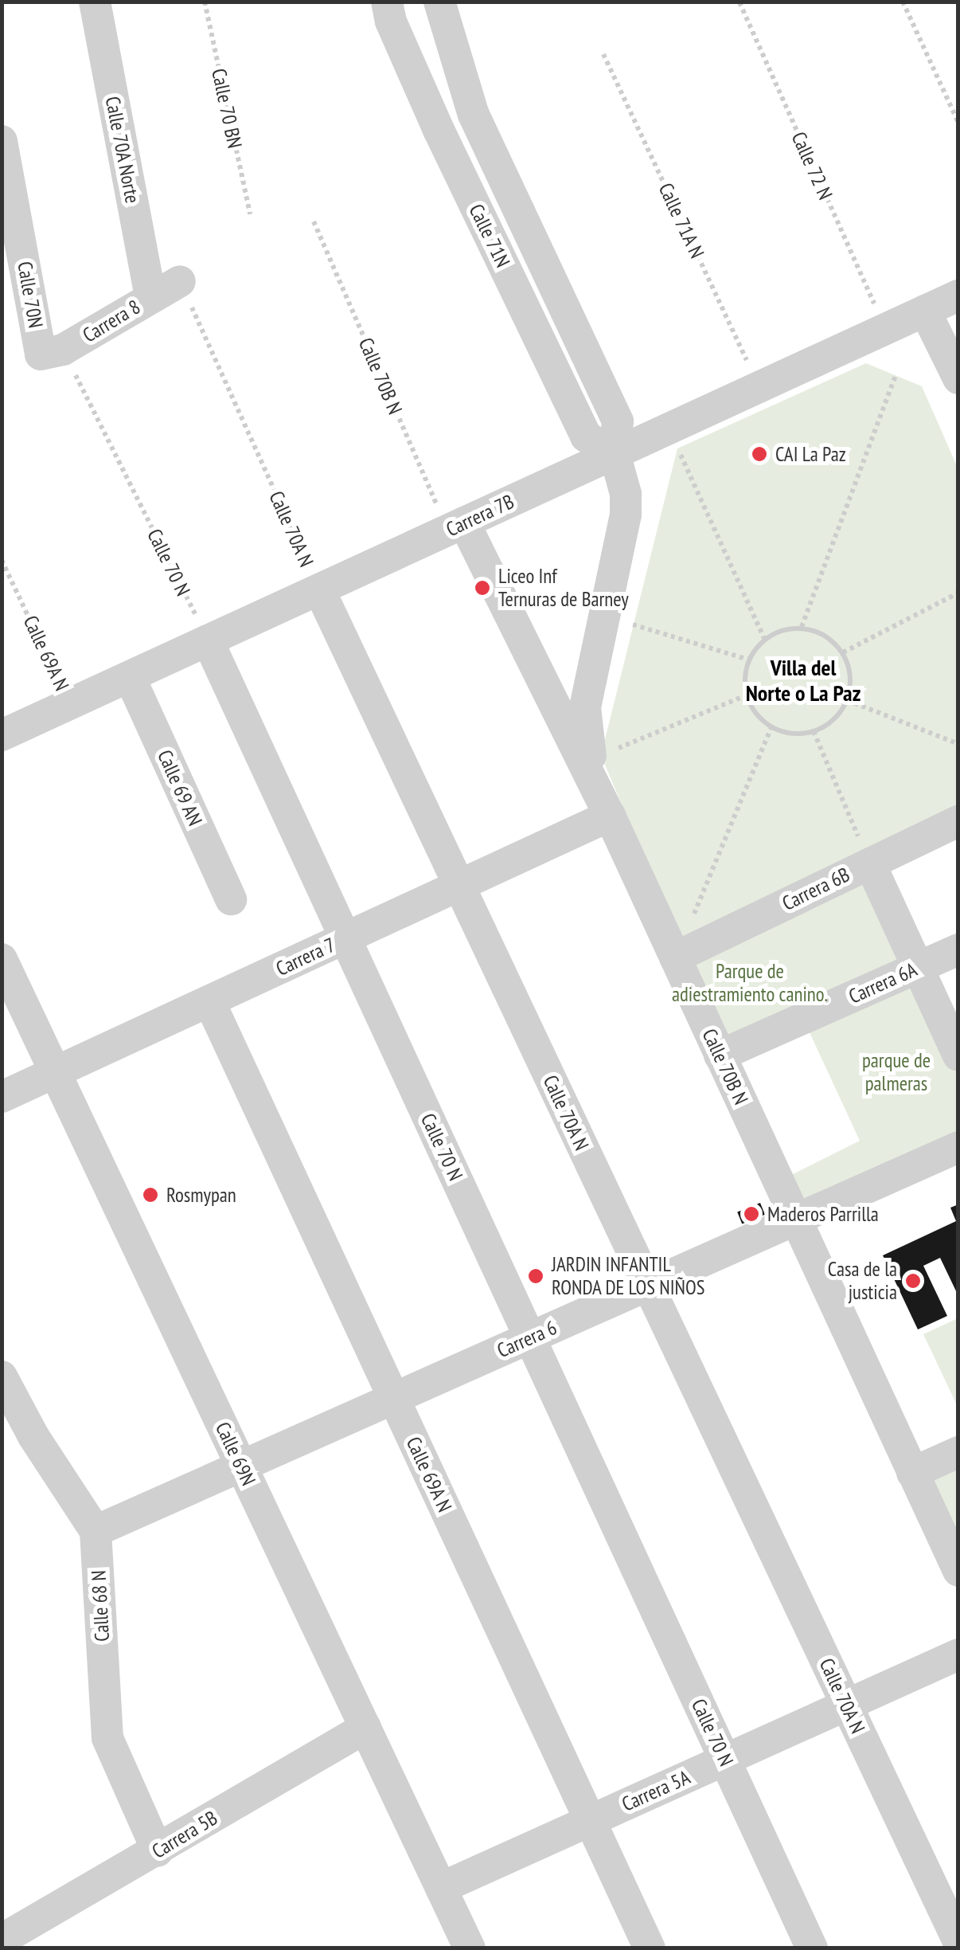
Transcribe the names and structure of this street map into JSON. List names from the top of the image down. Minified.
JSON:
{"streets":{"street":["Calle 70A Norte","Calle 71N","Calle 70N","Carrera 8","Calle 70B N","Carrera 7B","Calle 70A N","Calle 70 N","Calle 69A N","Calle 69 AN","Carrera 6B","Carrera 7","Carrera 6A","Carrera 6","Calle 69N","Calle 68 N","Carrera 5A","Carrera 5B"],"path":["Calle 70 BN","Calle 72 N","Calle 71A N"]},"crossings":[["Calle 70A Norte","Carrera 8"],["Calle 72 N","Carrera 7B"],["Calle 71A N","Carrera 7B"],["Calle 71N","Calle 70B N"],["Calle 71N","Carrera 7B"],["Calle 71N","Carrera 7"],["Calle 70N","Carrera 8"],["Calle 70N","Calle 70 N"],["Carrera 8","Calle 70A N"],["Carrera 8","Calle 70 N"],["Calle 70B N","Carrera 7B"],["Calle 70B N","Carrera 6B"],["Calle 70B N","Carrera 7"],["Calle 70B N","Carrera 6A"],["Calle 70B N","Carrera 6"],["Carrera 7B","Calle 70A N"],["Carrera 7B","Calle 70 N"],["Carrera 7B","Calle 69A N"],["Carrera 7B","Calle 69 AN"],["Calle 70A N","Carrera 7"],["Calle 70A N","Carrera 6"],["Calle 70A N","Carrera 5A"],["Calle 70 N","Carrera 7"],["Calle 70 N","Carrera 6"],["Calle 70 N","Carrera 5A"],["Calle 69A N","Carrera 7"],["Calle 69A N","Carrera 6"],["Calle 69A N","Carrera 5A"],["Carrera 7","Calle 69N"],["Carrera 6","Calle 69N"],["Carrera 6","Calle 68 N"],["Calle 69N","Carrera 5A"],["Calle 69N","Carrera 5B"],["Calle 68 N","Carrera 5B"]],"districts":["Villa del Norte o La Paz"],"parks":["Parque de adiestramiento canino.","parque de palmeras"],"places":["CAI La Paz","Liceo Inf Ternuras de Barney","Rosmypan","Maderos Parrilla","JARDIN INFANTIL RONDA DE LOS NIÑOS","Casa de la justicia"]}
